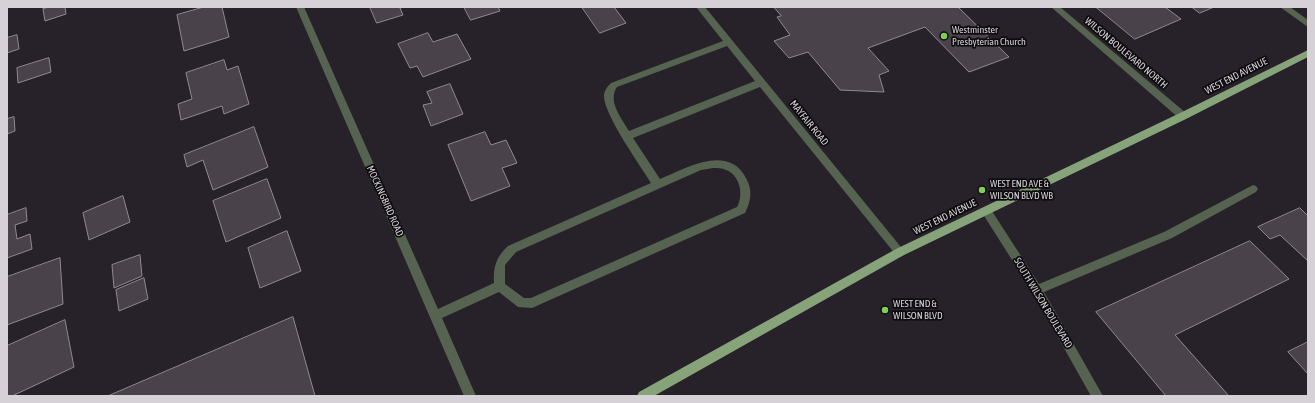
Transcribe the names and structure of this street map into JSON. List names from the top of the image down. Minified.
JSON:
{"streets":{"main road":["WEST END AVENUE"],"street":["WILSON BOULEVARD NORTH","MAYFAIR ROAD","MOCKINGBIRD ROAD","SOUTH WILSON BOULEVARD"]},"crossings":[["WILSON BOULEVARD NORTH","WEST END AVENUE"],["WEST END AVENUE","MAYFAIR ROAD"],["WEST END AVENUE","SOUTH WILSON BOULEVARD"]],"places":["Westminster Presbyterian Church","WEST END AVE & WILSON BLVD WB","WEST END & WILSON BLVD"]}
